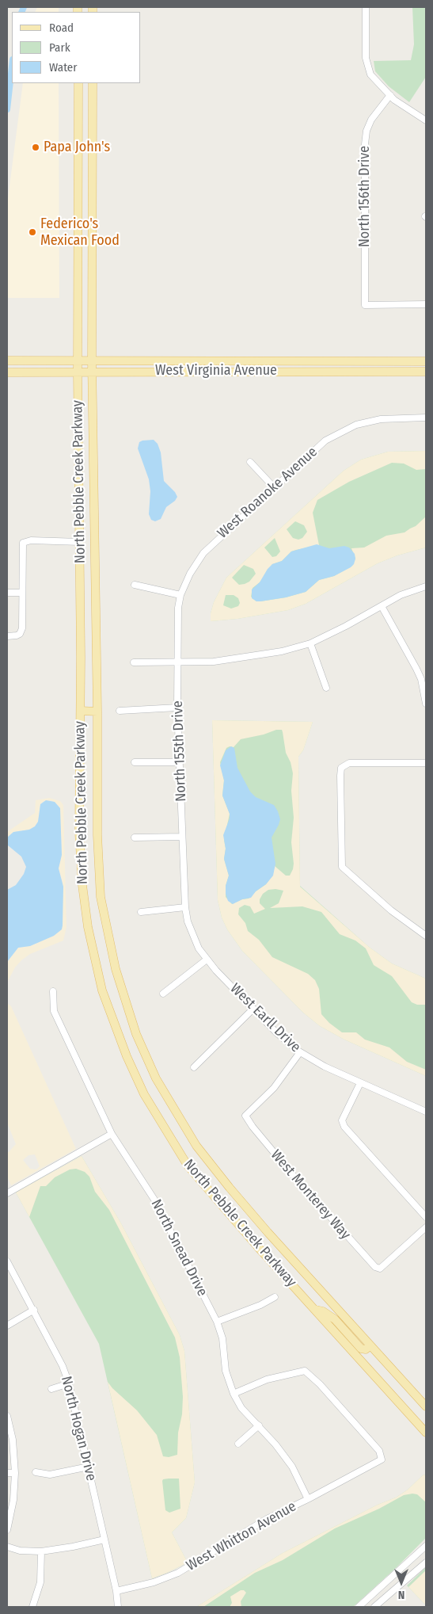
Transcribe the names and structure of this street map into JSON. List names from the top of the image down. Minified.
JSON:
{"streets":{"main road":["West Virginia Avenue","North Pebble Creek Parkway"],"street":["North 156th Drive","West Roanoke Avenue","North 155th Drive","West Earll Drive","West Monterey Way","North Snead Drive","North Hogan Drive","West Whitton Avenue"]},"crossings":[["West Virginia Avenue","North Pebble Creek Parkway"],["West Roanoke Avenue","North 155th Drive"],["North 155th Drive","West Earll Drive"],["West Earll Drive","West Monterey Way"],["North Snead Drive","West Whitton Avenue"],["North Hogan Drive","West Whitton Avenue"]],"places":["Papa John's","Federico's Mexican Food"],"legend":["Road","Park","Water"],"north":"bottom"}
